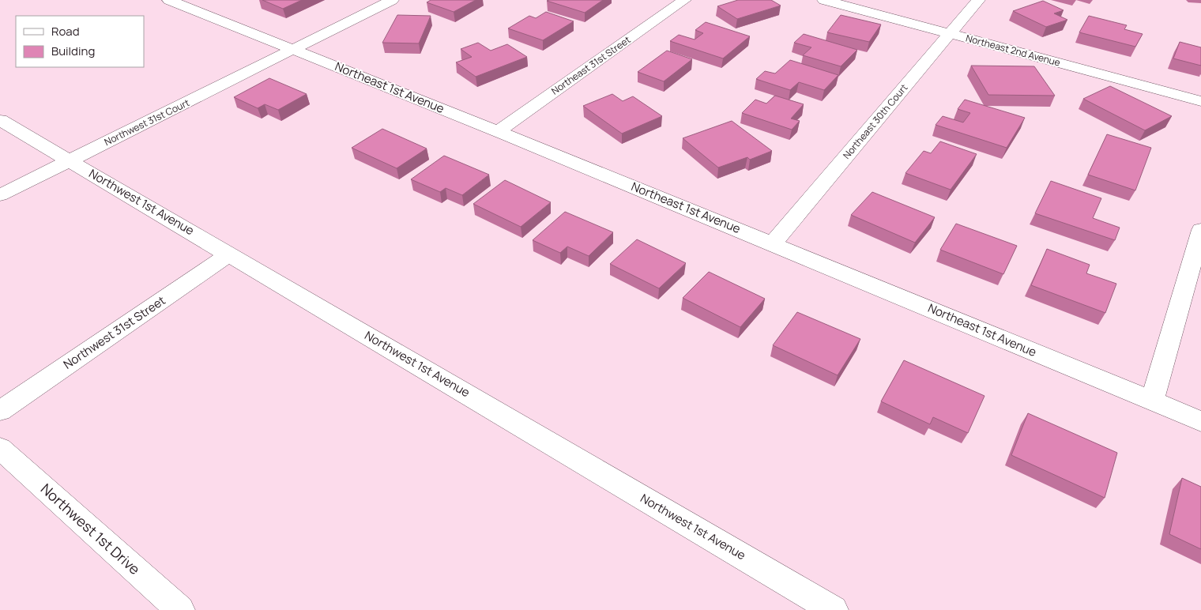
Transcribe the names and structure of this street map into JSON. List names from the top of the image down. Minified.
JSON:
{"streets":{"street":["Northeast 2nd Avenue","Northeast 31st Street","Northeast 1st Avenue","Northeast 30th Court","Northwest 31st Court","Northwest 1st Avenue","Northwest 31st Street","Northwest 1st Drive"]},"crossings":[["Northeast 2nd Avenue","Northeast 30th Court"],["Northeast 31st Street","Northeast 1st Avenue"],["Northeast 1st Avenue","Northeast 30th Court"],["Northeast 1st Avenue","Northwest 31st Court"],["Northwest 31st Court","Northwest 1st Avenue"],["Northwest 1st Avenue","Northwest 31st Street"]],"legend":["Road","Building"]}
